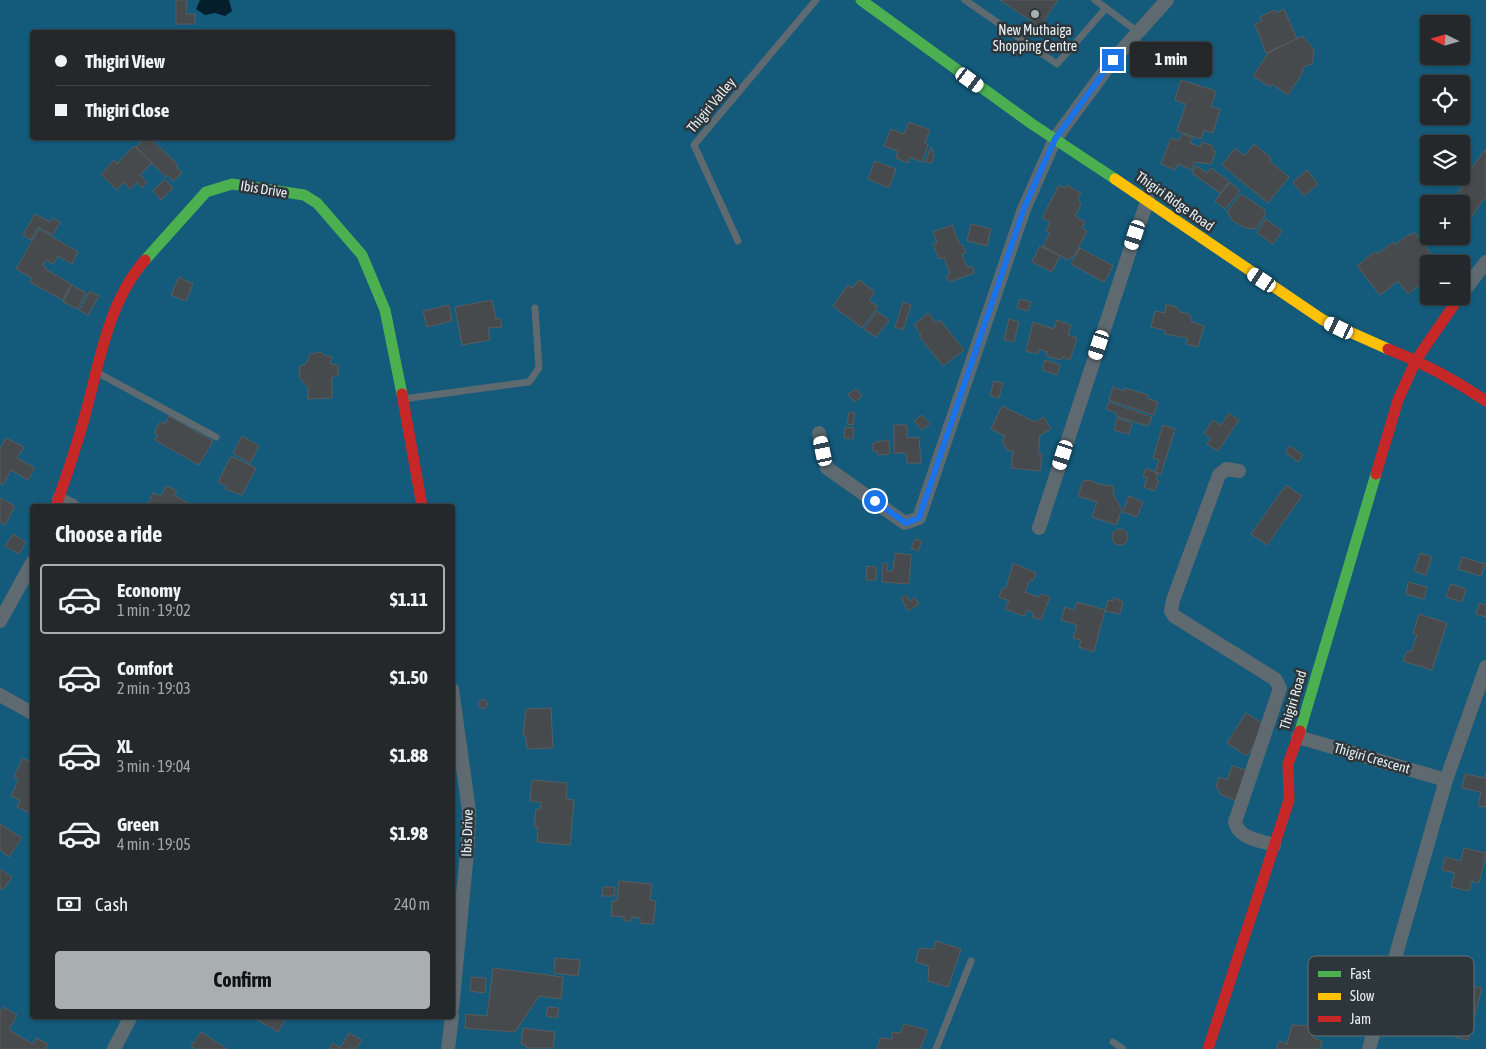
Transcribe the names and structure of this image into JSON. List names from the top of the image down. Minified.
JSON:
{"streets":{"street":["Ibis Drive","Thigiri Ridge Road","Thigiri Road","Thigiri Crescent"],"lane":["Thigiri Valley"]},"crossings":[["Thigiri Ridge Road","Thigiri Road"],["Thigiri Road","Thigiri Crescent"]],"places":["New Muthaiga Shopping Centre"],"legend":["Fast","Slow","Jam"],"north":"left","page":{"map_buttons":["+","−"],"banner":["Thigiri View","Thigiri Close"],"bubble":"1 min","heading":"Choose a ride","list":[{"name":"Economy","note":"1 min · 19:02","value":"$1.11"},{"name":"Comfort","note":"2 min · 19:03","value":"$1.50"},{"name":"XL","note":"3 min · 19:04","value":"$1.88"},{"name":"Green","note":"4 min · 19:05","value":"$1.98"}],"pay":["Cash","240 m"],"buttons":"Confirm"}}
